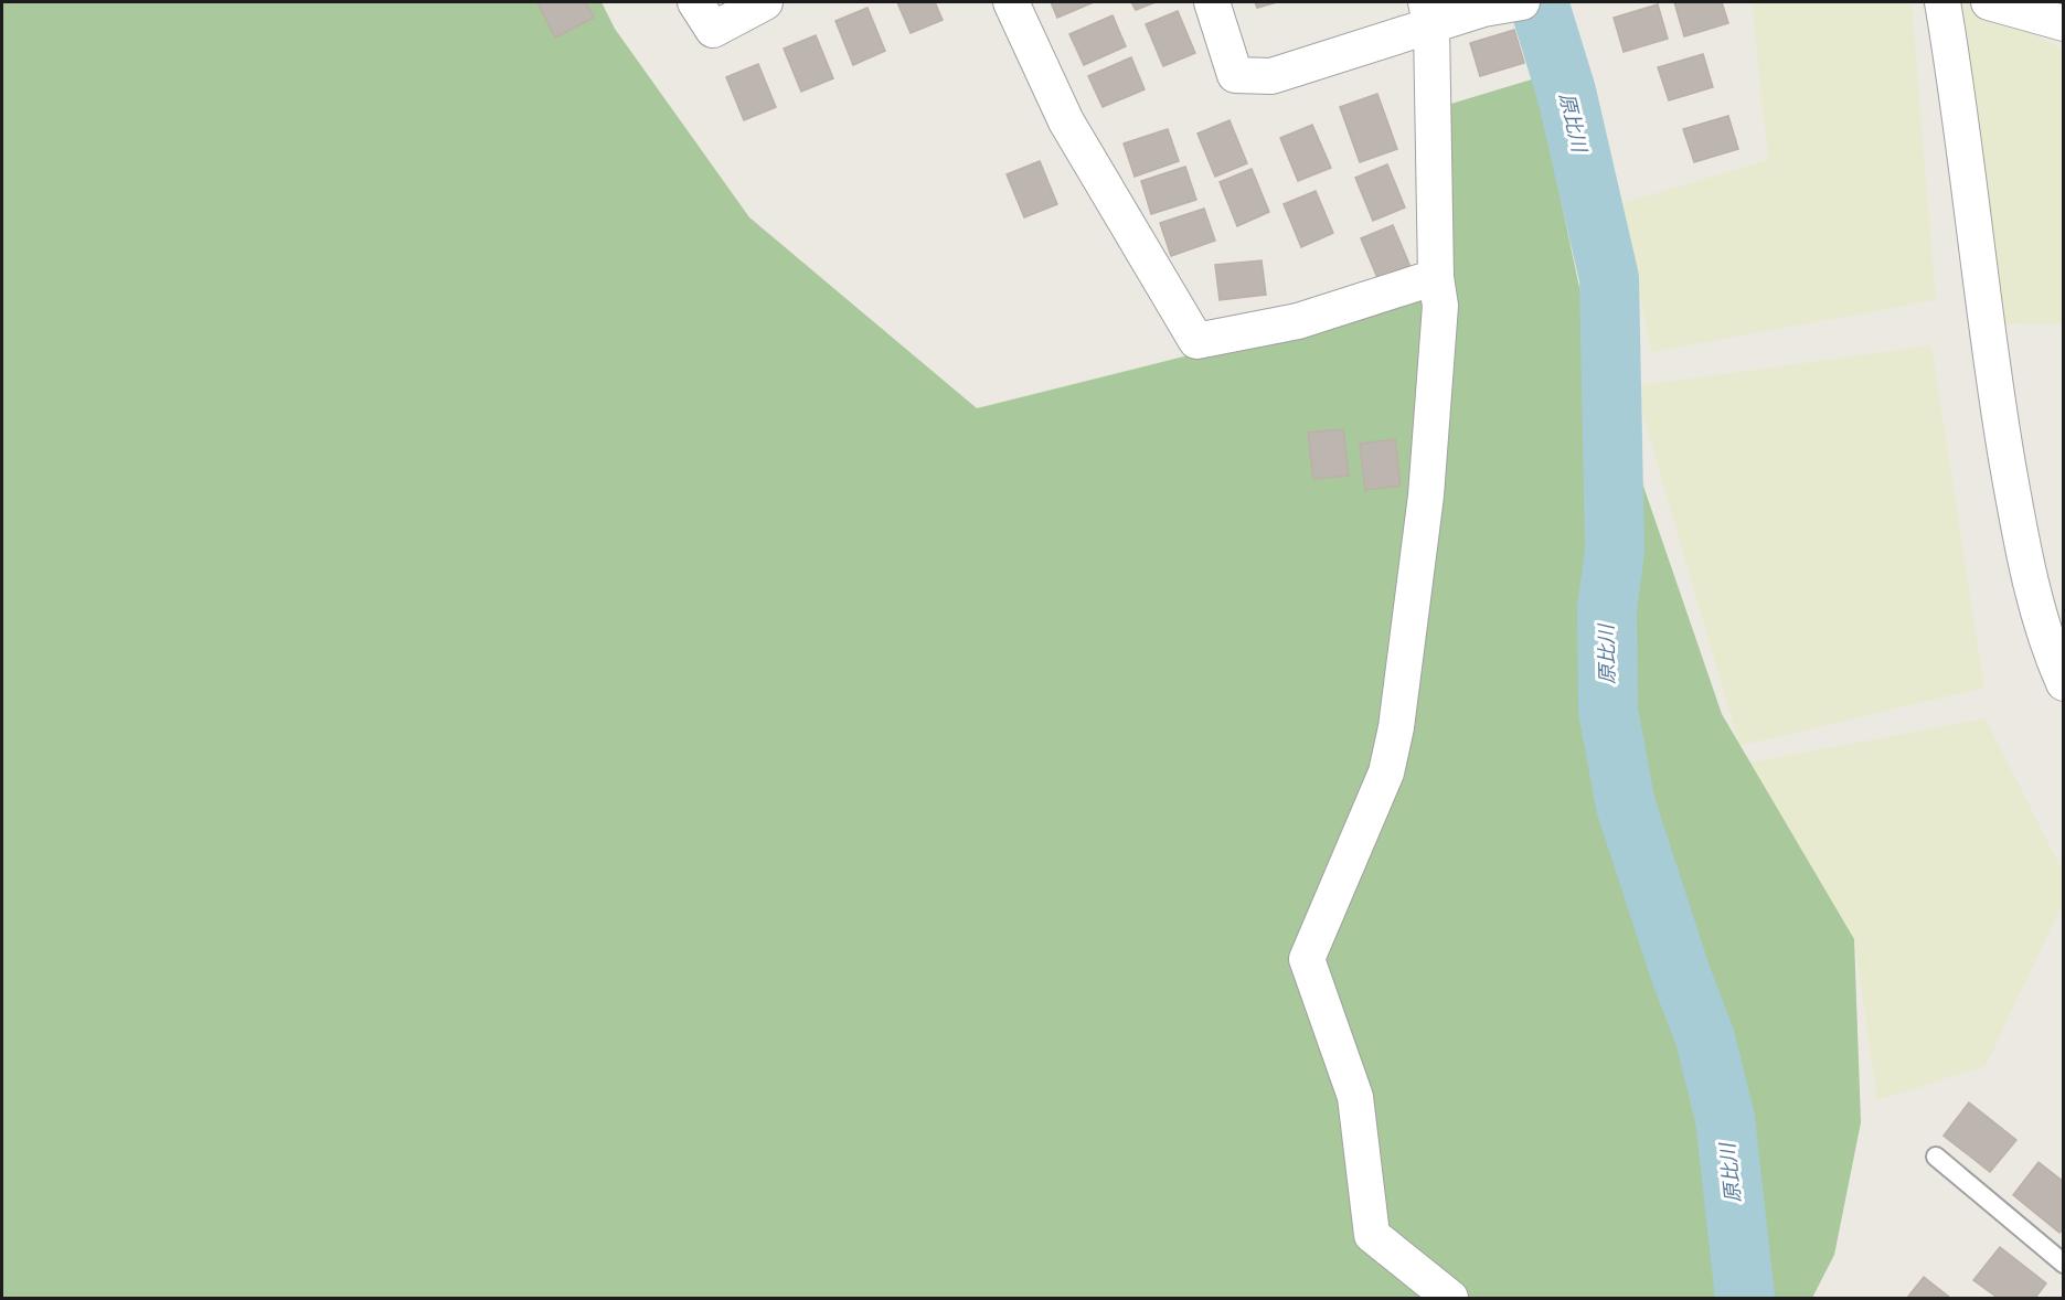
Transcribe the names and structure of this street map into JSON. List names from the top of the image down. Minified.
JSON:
{"water":["原比川"]}
